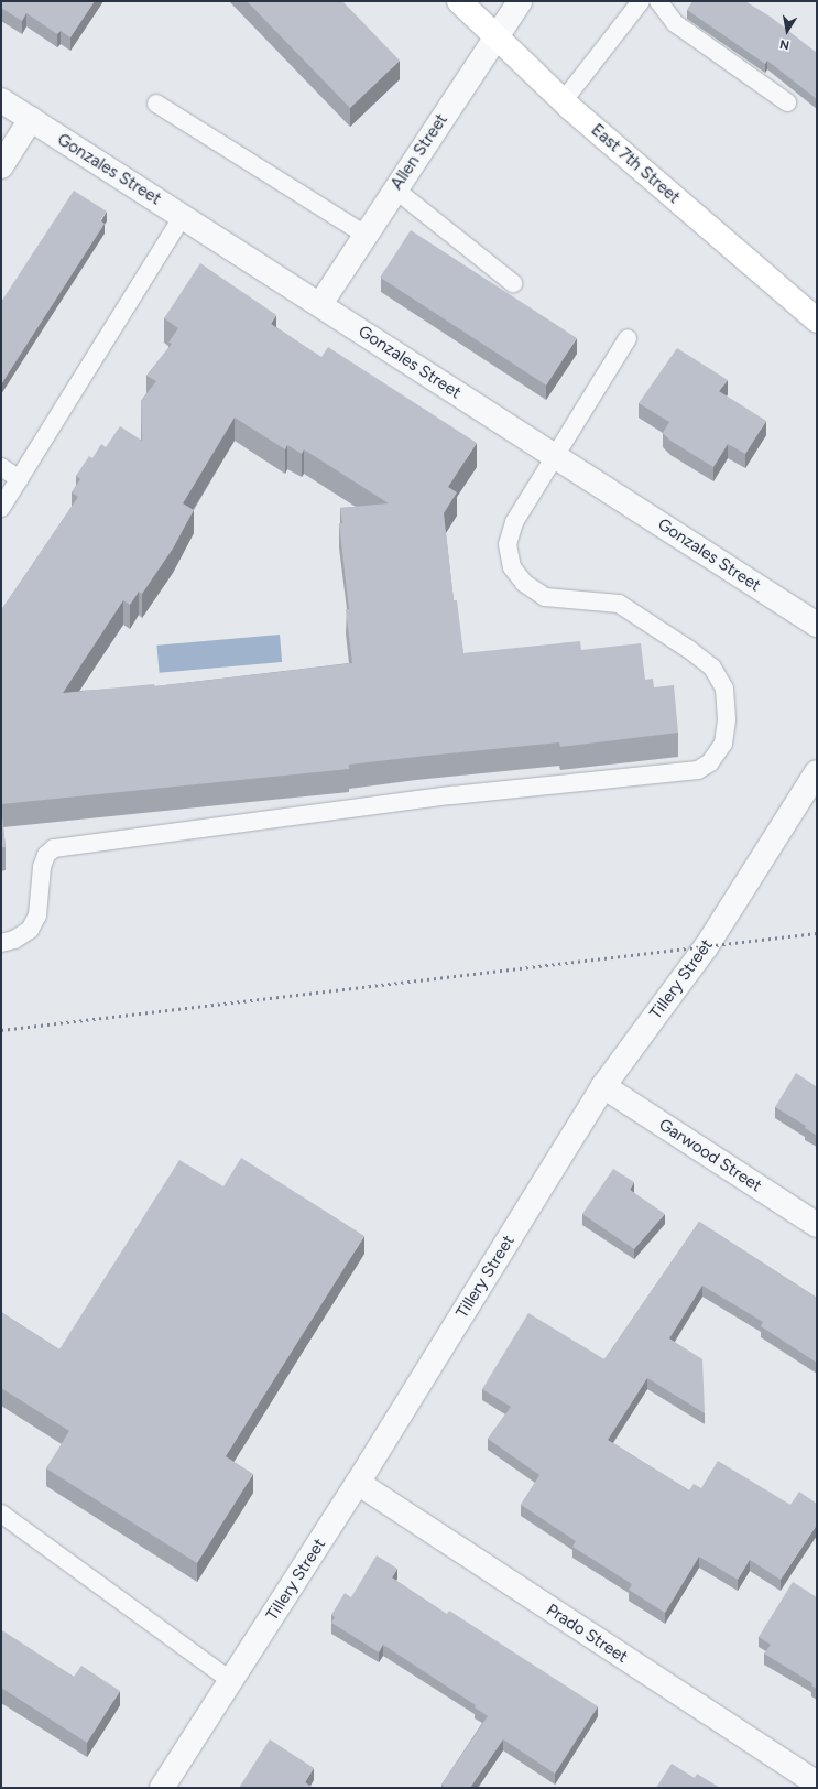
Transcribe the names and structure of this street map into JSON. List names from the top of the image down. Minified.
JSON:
{"streets":{"main road":["East 7th Street"],"street":["Allen Street","Gonzales Street","Tillery Street","Garwood Street","Prado Street"]},"crossings":[["Allen Street","East 7th Street"],["Allen Street","Gonzales Street"],["Tillery Street","Garwood Street"],["Tillery Street","Prado Street"]],"north":"bottom"}
